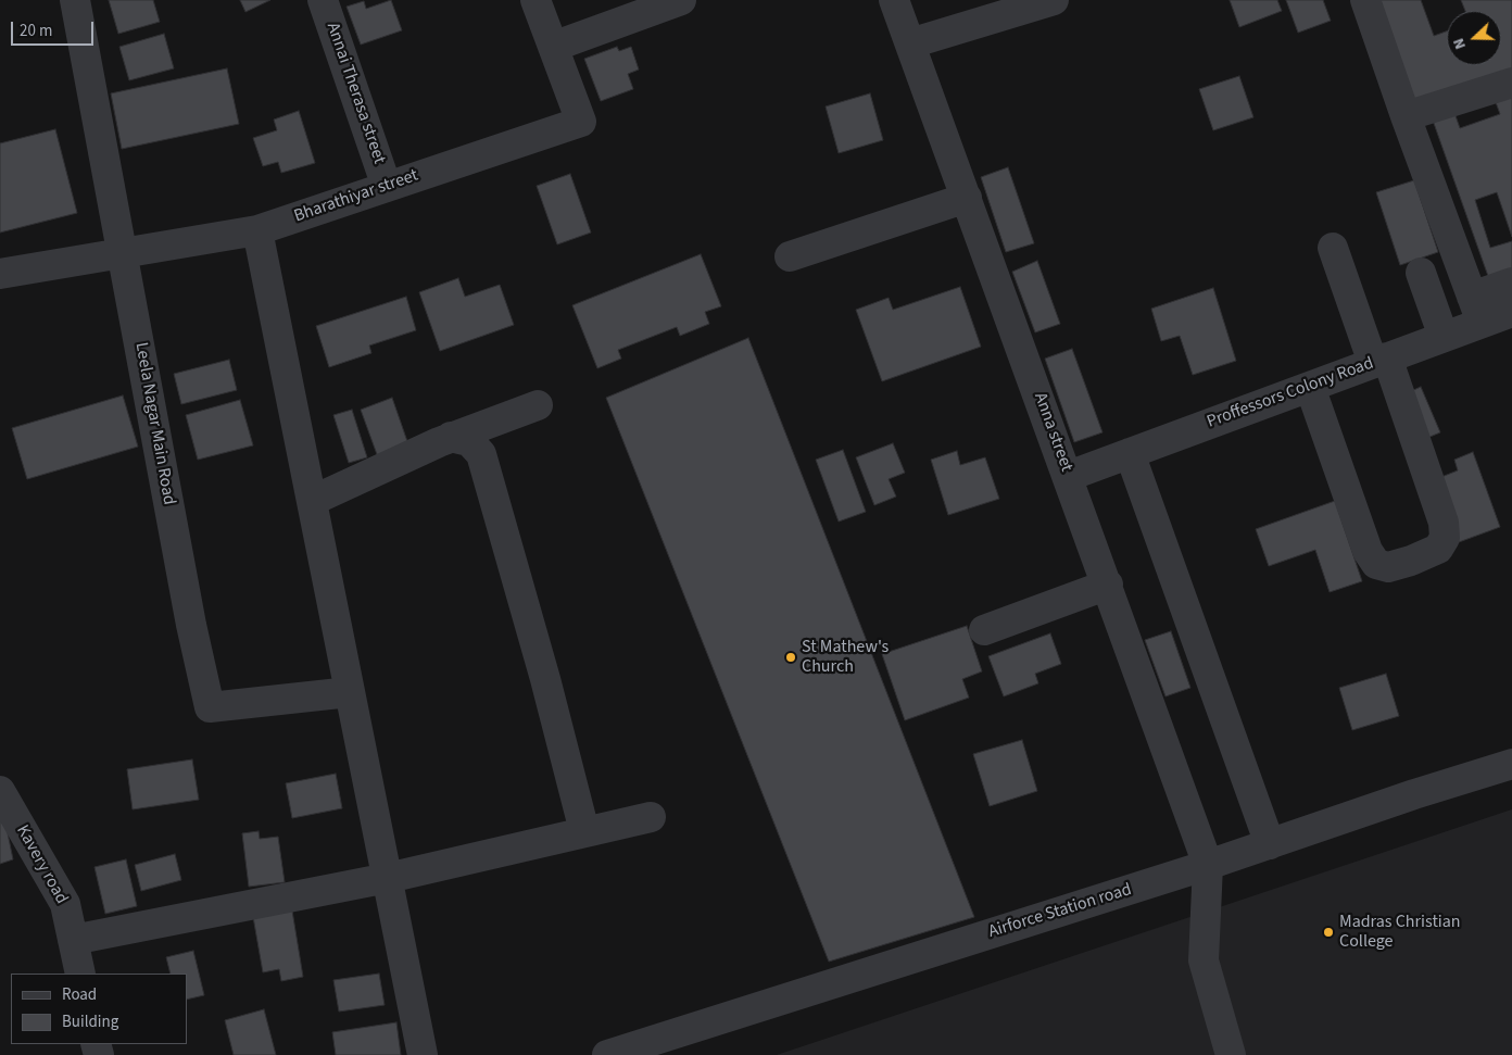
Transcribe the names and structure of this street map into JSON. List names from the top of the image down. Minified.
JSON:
{"streets":{"street":["Annai Therasa street","Bharathiyar street","Proffessors Colony Road","Leela Nagar Main Road","Anna street","Kavery road","Airforce Station road"]},"crossings":[["Annai Therasa street","Bharathiyar street"],["Bharathiyar street","Leela Nagar Main Road"],["Proffessors Colony Road","Anna street"],["Anna street","Airforce Station road"]],"places":["St Mathew's Church","Madras Christian College"],"legend":["Road","Building"],"scale_bar":"20 m","north":"left"}
